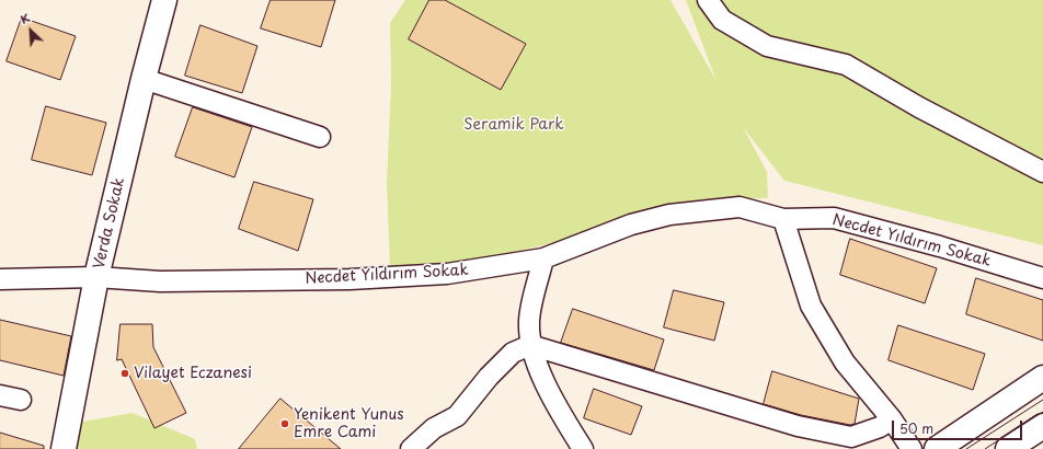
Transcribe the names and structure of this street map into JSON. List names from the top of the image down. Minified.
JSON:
{"streets":{"street":["Verda Sokak","Necdet Yıldırım Sokak"]},"crossings":[["Verda Sokak","Necdet Yıldırım Sokak"]],"parks":["Seramik Park"],"places":["Vilayet Eczanesi","Yenikent Yunus Emre Cami"],"scale_bar":"50 m","north":"top left"}
